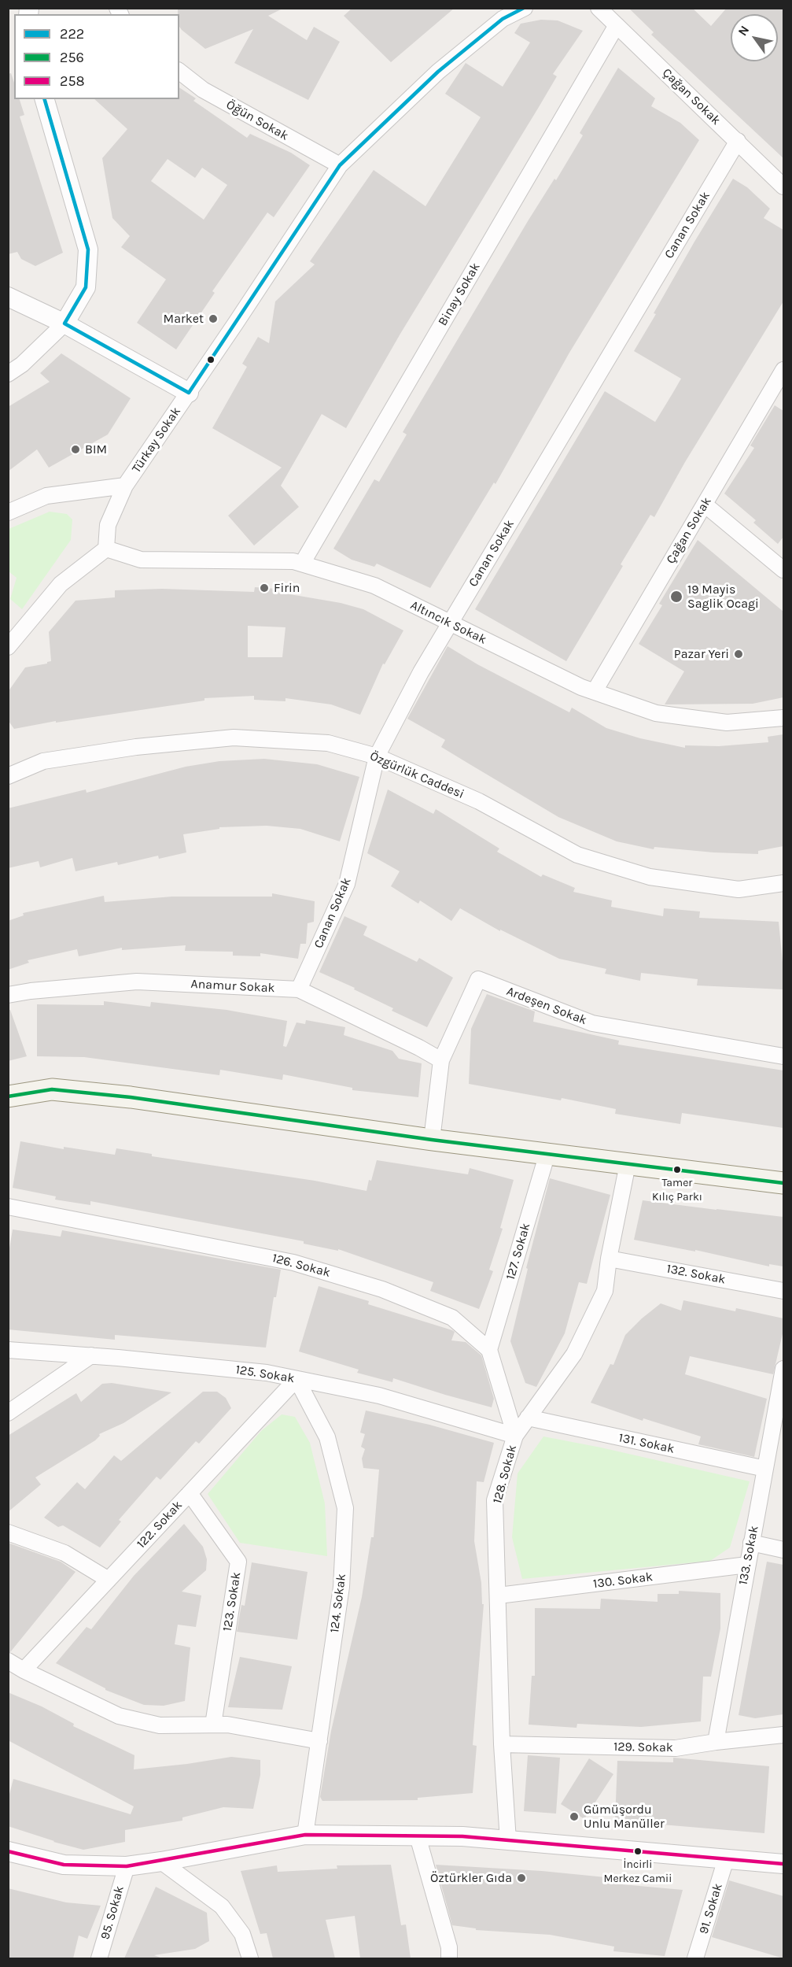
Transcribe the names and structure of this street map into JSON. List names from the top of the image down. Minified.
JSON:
{"streets":{"street":["Çağan Sokak","Öğün Sokak","Canan Sokak","Binay Sokak","Türkay Sokak","Altıncık Sokak","Özgürlük Caddesi","Anamur Sokak","Ardeşen Sokak","127. Sokak","126. Sokak","132. Sokak","125. Sokak","131. Sokak","128. Sokak","122. Sokak","133. Sokak","130. Sokak","123. Sokak","124. Sokak","129. Sokak","91. Sokak","95. Sokak"]},"crossings":[["Çağan Sokak","Canan Sokak"],["Çağan Sokak","Binay Sokak"],["Çağan Sokak","Altıncık Sokak"],["Öğün Sokak","Türkay Sokak"],["Canan Sokak","Altıncık Sokak"],["Canan Sokak","Özgürlük Caddesi"],["Canan Sokak","Anamur Sokak"],["Binay Sokak","Altıncık Sokak"],["Türkay Sokak","Altıncık Sokak"],["Anamur Sokak","Ardeşen Sokak"],["127. Sokak","126. Sokak"],["132. Sokak","128. Sokak"],["125. Sokak","128. Sokak"],["125. Sokak","122. Sokak"],["125. Sokak","124. Sokak"],["131. Sokak","128. Sokak"],["131. Sokak","133. Sokak"],["128. Sokak","130. Sokak"],["128. Sokak","129. Sokak"],["122. Sokak","123. Sokak"],["122. Sokak","124. Sokak"],["133. Sokak","130. Sokak"],["133. Sokak","129. Sokak"]],"places":["Market","BIM","Firin","19 Mayis Saglik Ocagi","Pazar Yeri","Tamer Kılıç Parkı","Gümüşordu Unlu Manüller","İncirli Merkez Camii","Öztürkler Gıda"],"lines":["transit line 222","transit line 256","transit line 258"],"legend":["222","256","258"],"north":"top left"}
